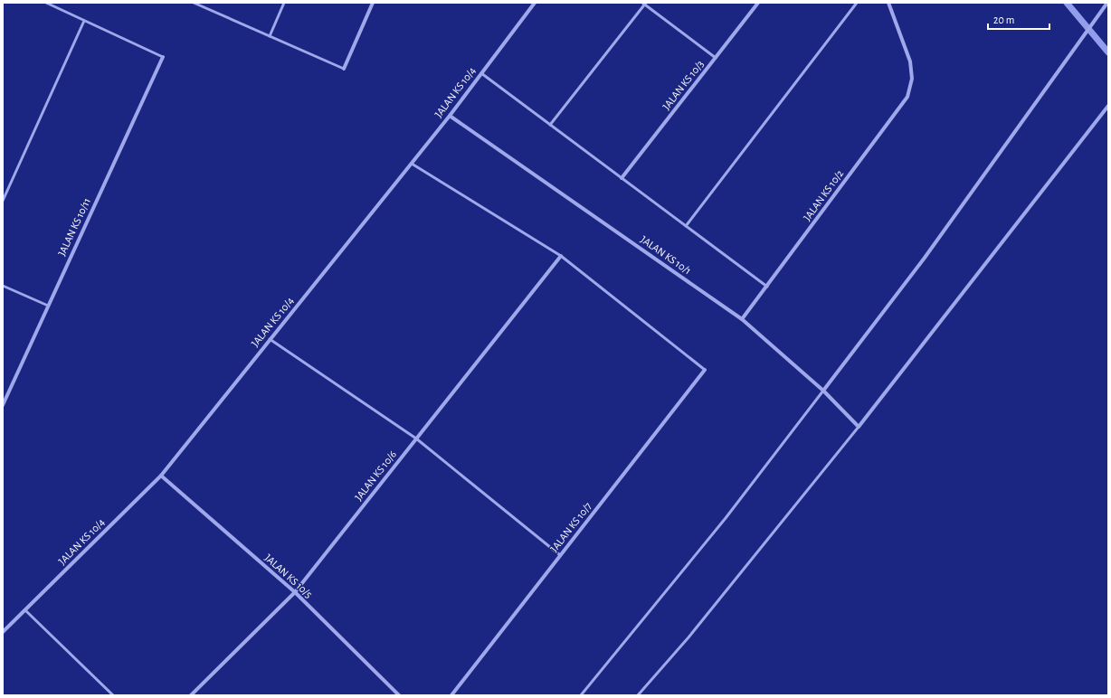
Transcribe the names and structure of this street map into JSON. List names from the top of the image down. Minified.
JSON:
{"streets":{"street":["JALAN KS 10/3","JALAN KS 10/4","JALAN KS 10/2","JALAN KS 10/11","JALAN KS 10/1","JALAN KS 10/6","JALAN KS 10/7","JALAN KS 10/5"]},"crossings":[["JALAN KS 10/4","JALAN KS 10/1"],["JALAN KS 10/4","JALAN KS 10/5"],["JALAN KS 10/2","JALAN KS 10/1"],["JALAN KS 10/6","JALAN KS 10/5"]],"scale_bar":"20 m"}
